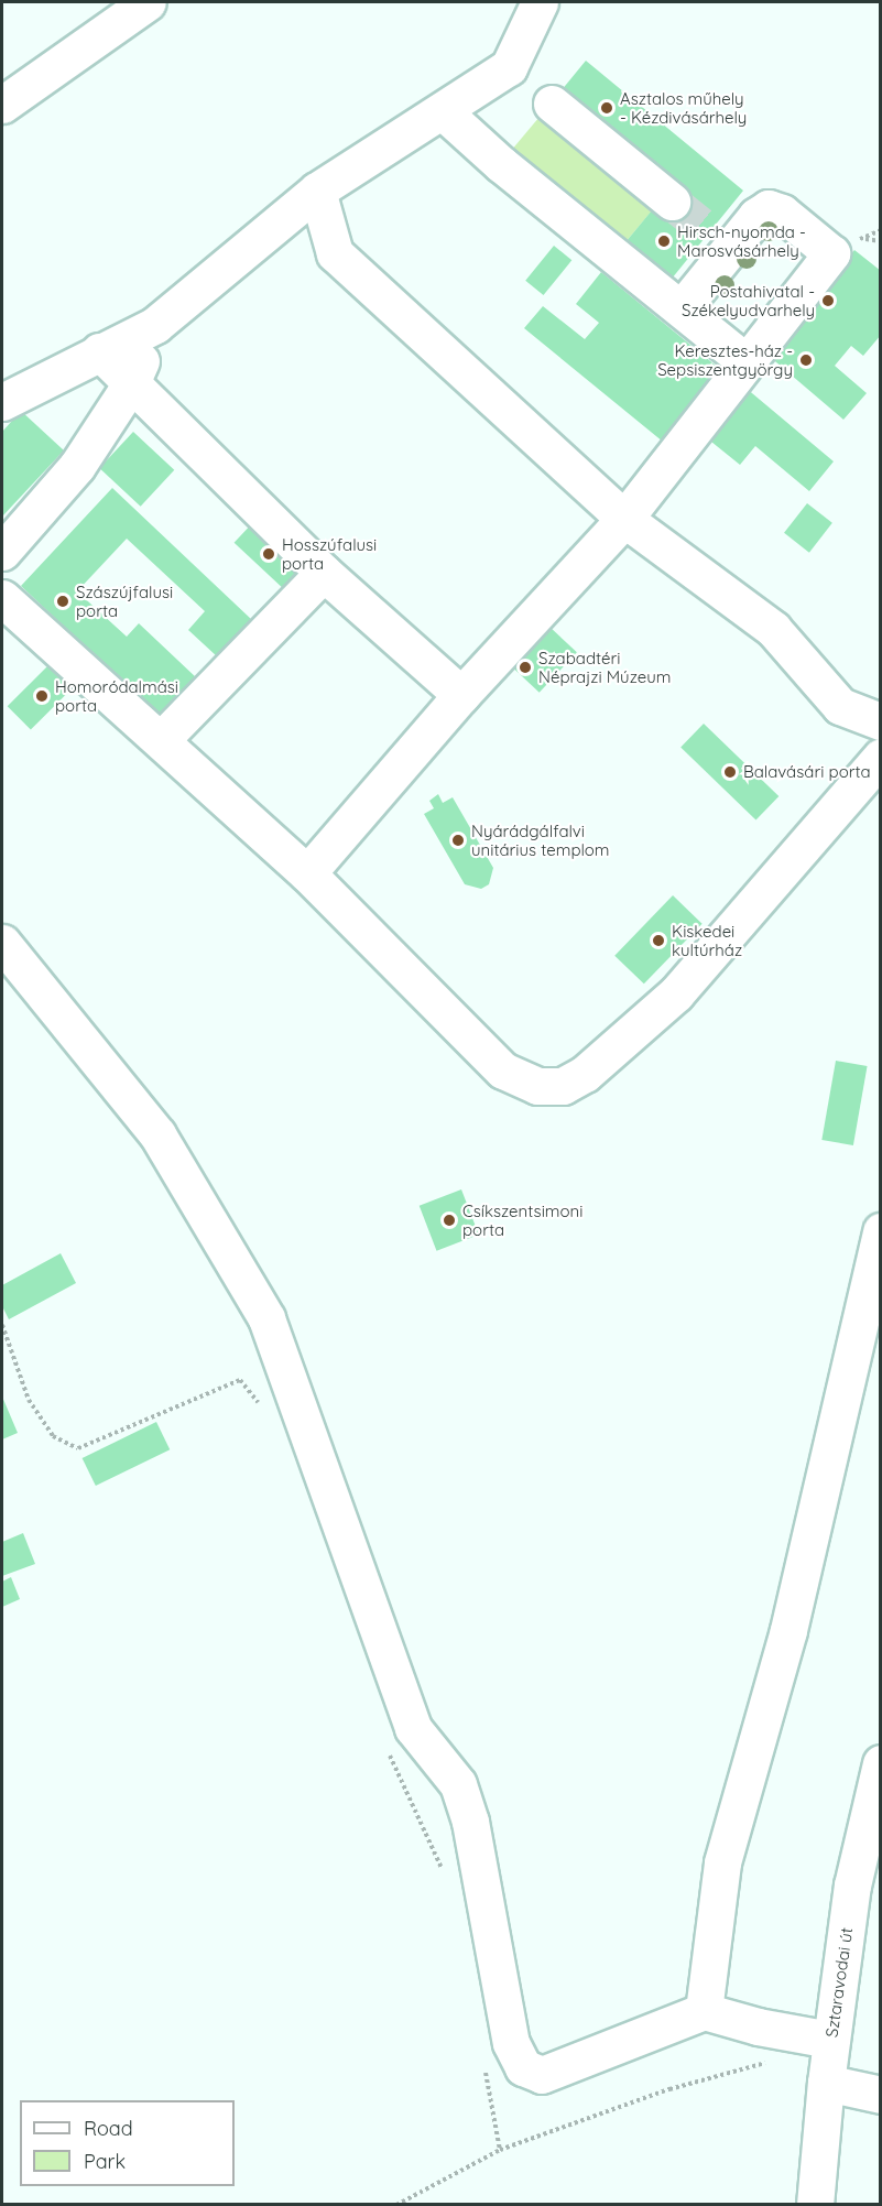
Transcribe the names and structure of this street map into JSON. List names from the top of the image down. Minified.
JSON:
{"streets":{"street":["Sztaravodai út"]},"places":["Asztalos műhely - Kézdivásárhely","Hirsch-nyomda - Marosvásárhely","Postahivatal - Székelyudvarhely","Keresztes-ház - Sepsiszentgyörgy","Hosszúfalusi porta","Szászújfalusi porta","Szabadtéri Néprajzi Múzeum","Homoródalmási porta","Balavásári porta","Nyárádgálfalvi unitárius templom","Kiskedei kultúrház","Csíkszentsimoni porta"],"legend":["Road","Park"]}
